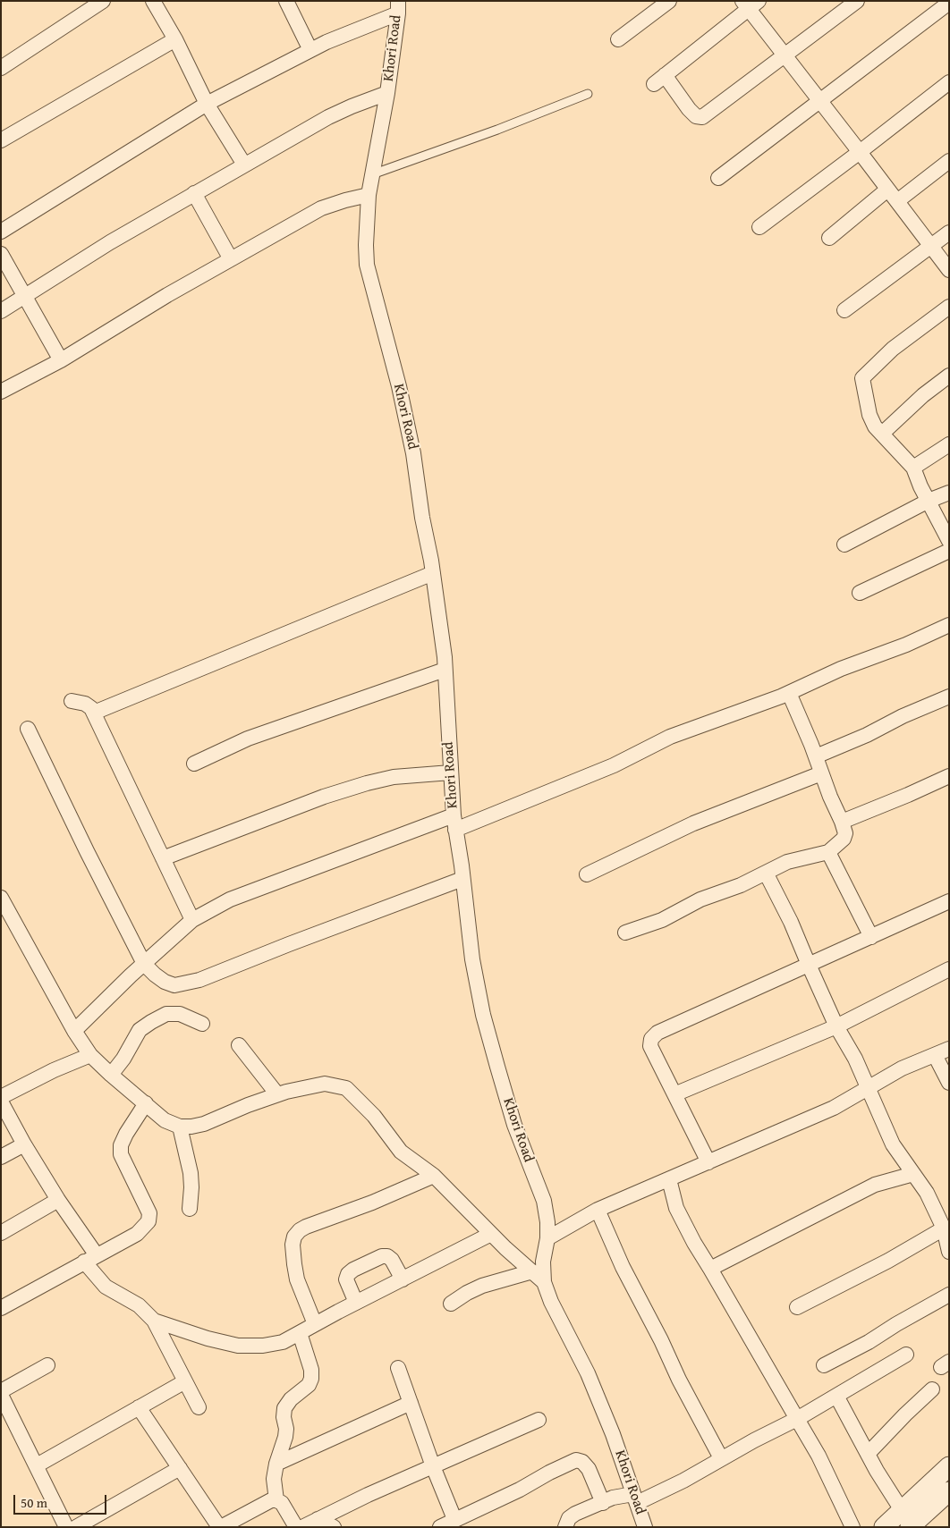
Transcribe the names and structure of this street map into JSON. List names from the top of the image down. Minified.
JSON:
{"streets":{"street":["Khori Road"]},"scale_bar":"50 m"}
